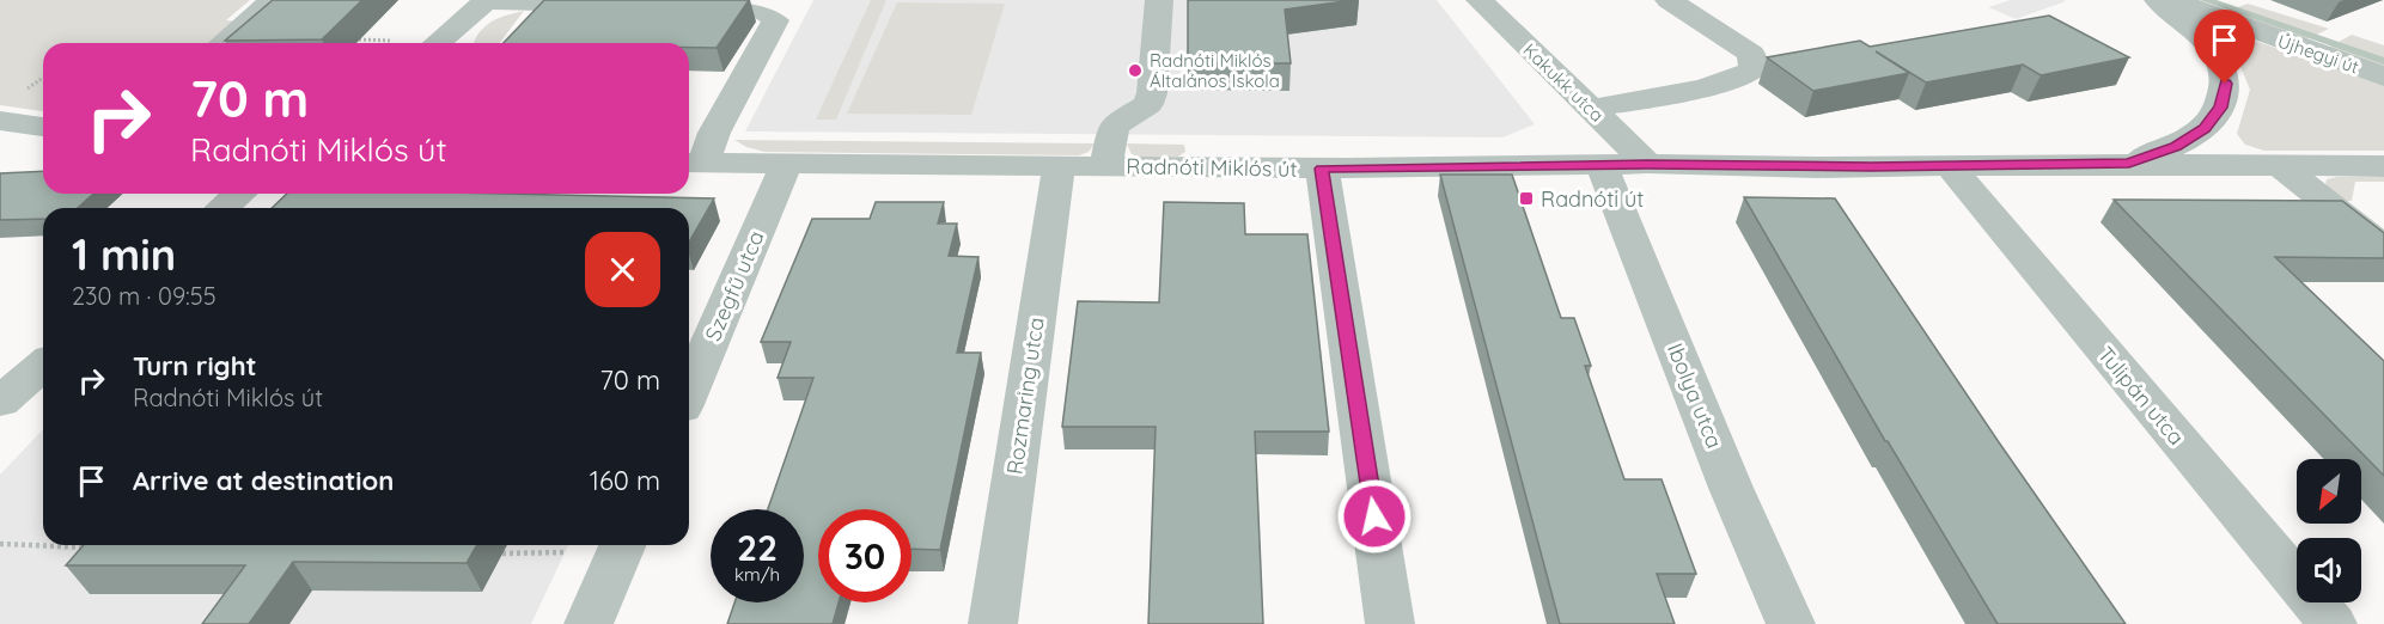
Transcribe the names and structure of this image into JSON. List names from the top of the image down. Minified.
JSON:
{"streets":{"street":["Újhegyi út","Kakukk utca","Radnóti Miklós út","Szegfű utca","Rozmaring utca","Ibolya utca","Tulipán utca"]},"crossings":[["Kakukk utca","Radnóti Miklós út"],["Radnóti Miklós út","Szegfű utca"],["Radnóti Miklós út","Rozmaring utca"],["Radnóti Miklós út","Ibolya utca"],["Radnóti Miklós út","Tulipán utca"]],"places":{"other":["Radnóti Miklós Általános Iskola"],"transit":["Radnóti út"]},"north":"bottom left","page":{"turn":["70 m","Radnóti Miklós út"],"heading":["1 min","230 m · 09:55"],"list":[{"name":"Turn right","note":"Radnóti Miklós út","value":"70 m"},{"name":"Arrive at destination","value":"160 m"}],"speed":"22 km/h","limit":"30"}}
